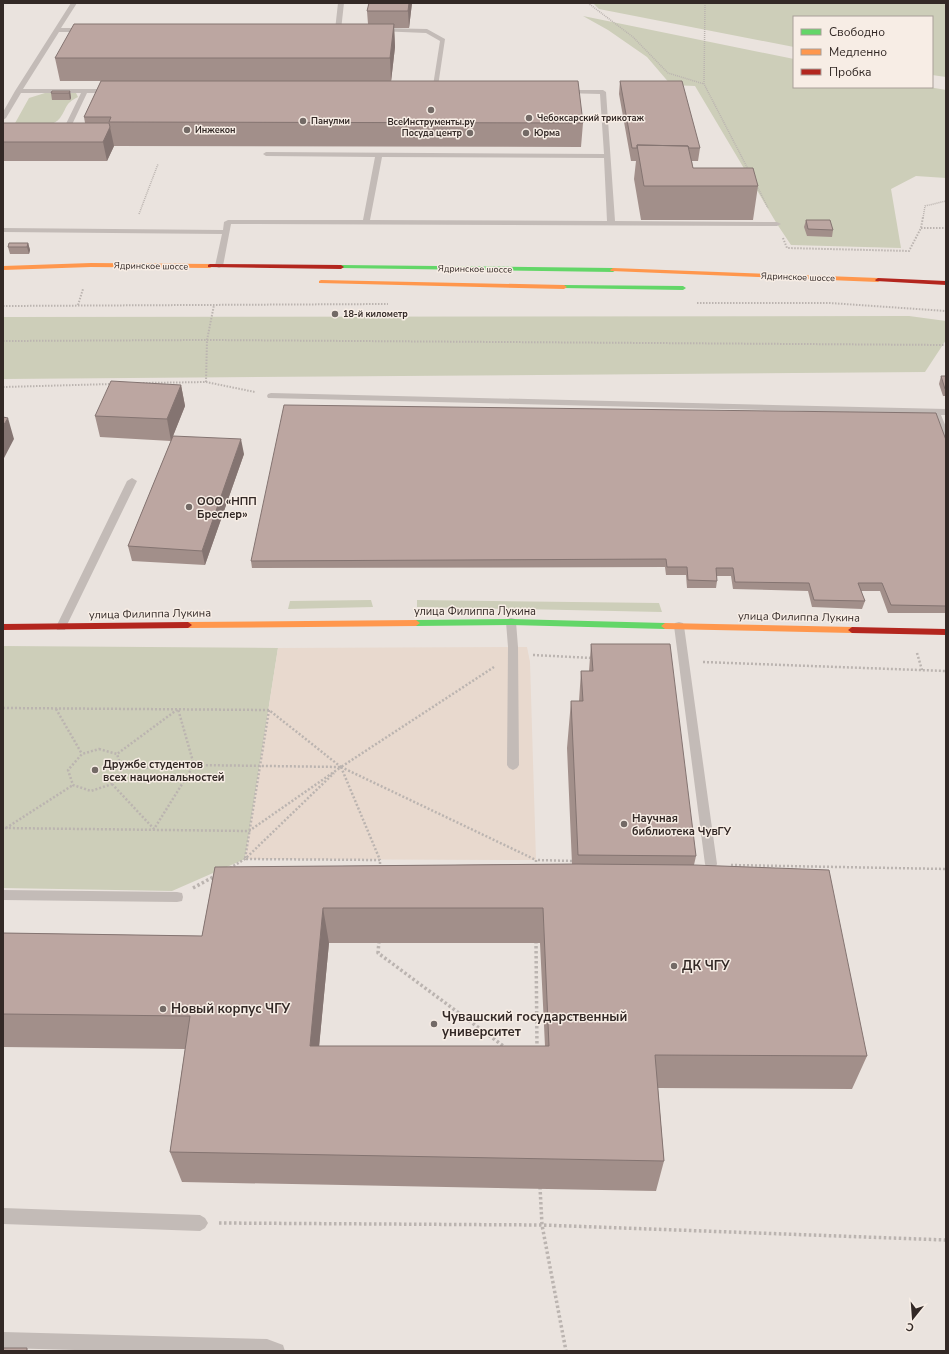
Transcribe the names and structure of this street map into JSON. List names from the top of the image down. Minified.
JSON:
{"streets":{"main road":["Ядринское шоссе","улица Филиппа Лукина"]},"places":["ВсеИнструменты.ру","Чебоксарский трикотаж","Панулми","Инжекон","Посуда центр","Юрма","18-й километр","ООО «НПП Бреслер»","Дружбе студентов всех национальностей","Научная библиотека ЧувГУ","ДК ЧГУ","Новый корпус ЧГУ","Чувашский государственный университет"],"legend":["Свободно","Медленно","Пробка"],"north":"bottom"}
